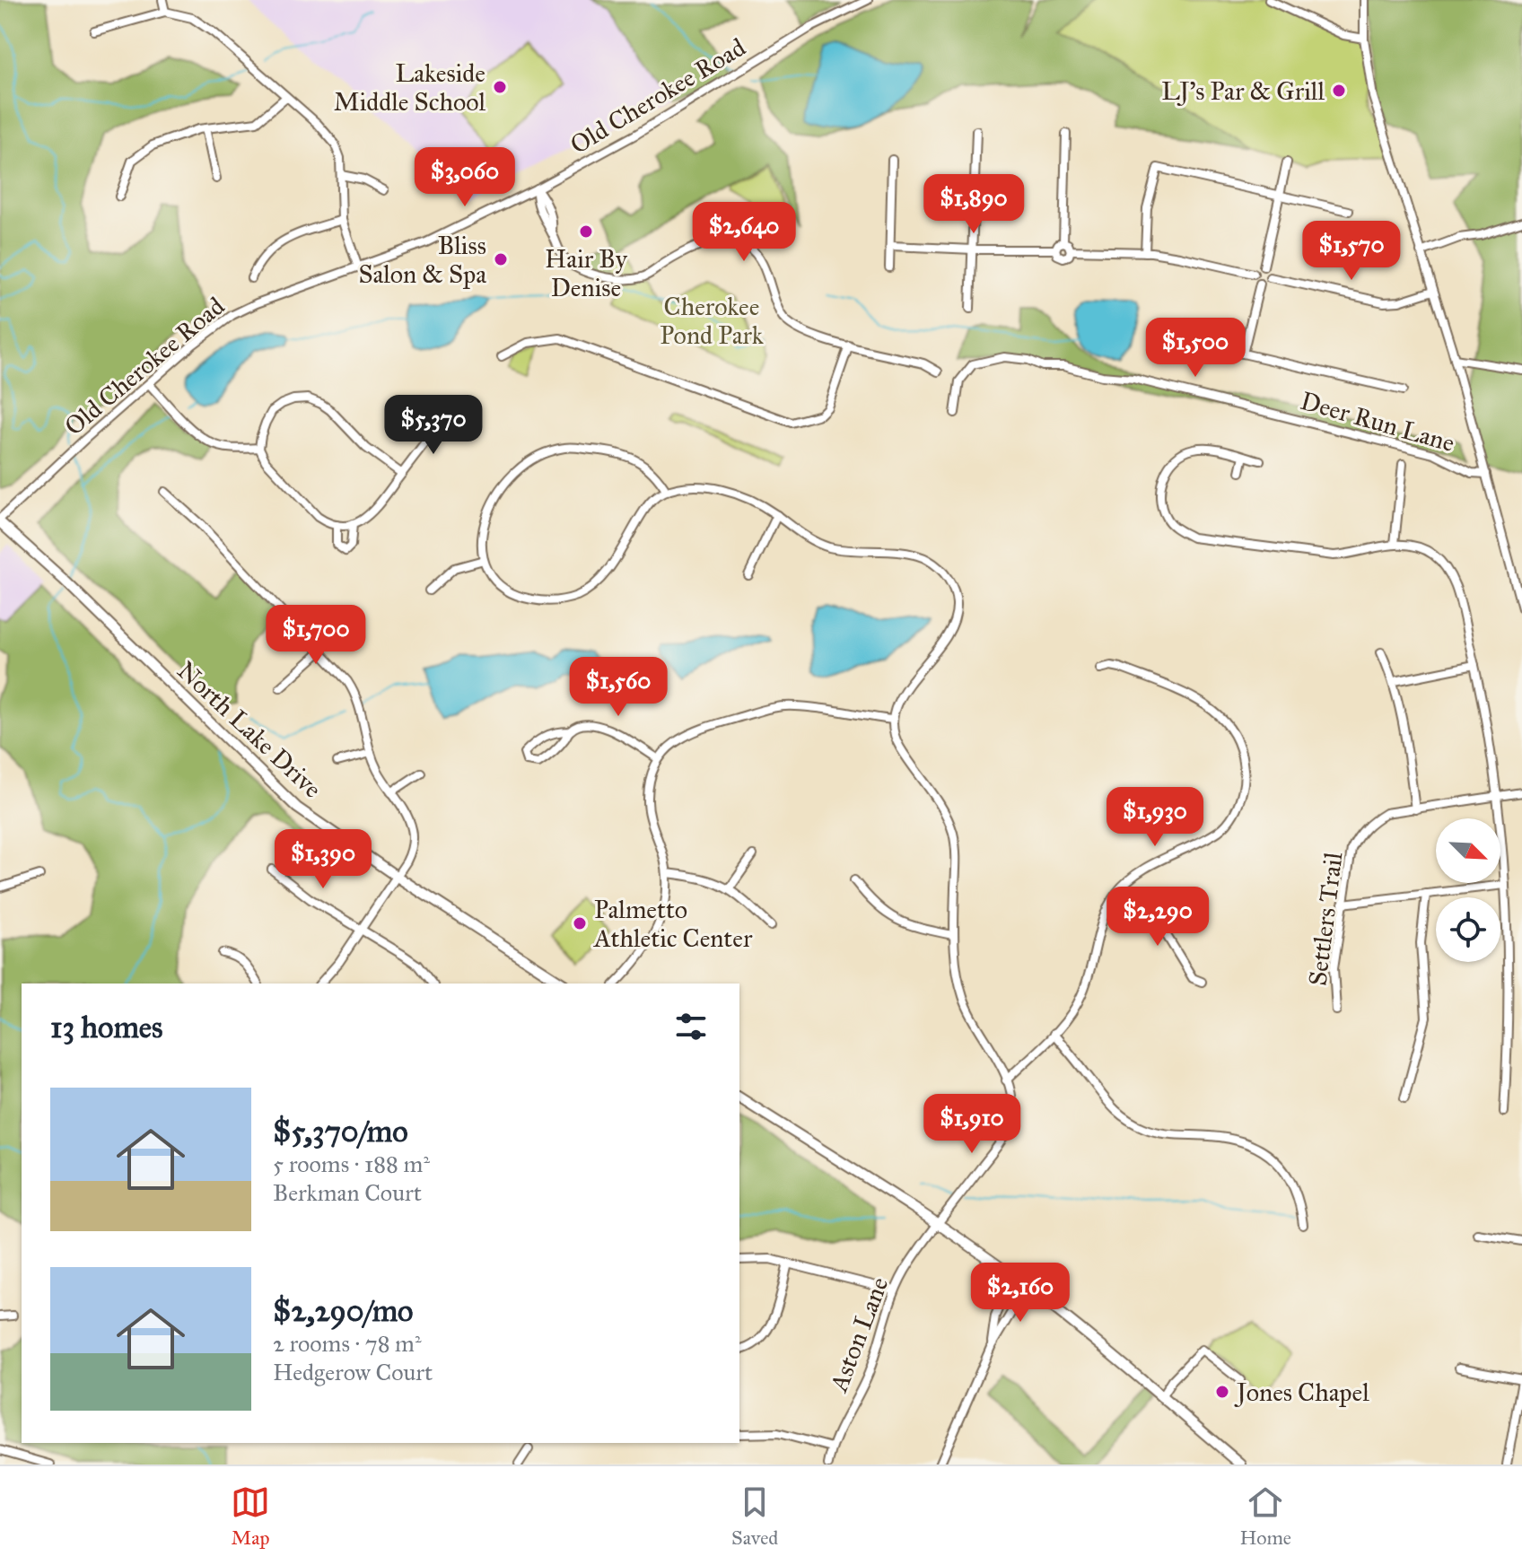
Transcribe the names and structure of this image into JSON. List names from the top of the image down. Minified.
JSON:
{"streets":{"main road":["North Lake Drive"],"street":["Old Cherokee Road","Deer Run Lane","Settlers Trail","Aston Lane"]},"crossings":[["Old Cherokee Road","North Lake Drive"]],"parks":["Cherokee Pond Park"],"places":["Lakeside Middle School","LJ's Par & Grill","Hair By Denise","Bliss Salon & Spa","Palmetto Athletic Center","Jones Chapel"],"north":"bottom right","page":{"price":["$3,060","$1,890","$2,640","$1,570","$1,500","$5,370","$1,700","$1,560","$1,930","$1,390","$2,290","$1,910","$2,160"],"heading":"13 homes","list":[{"name":"$5,370/mo","note":"5 rooms · 188 m² · Berkman Court"},{"name":"$2,290/mo","note":"2 rooms · 78 m² · Hedgerow Court"}],"tabs":["Map","Saved","Home"]}}
